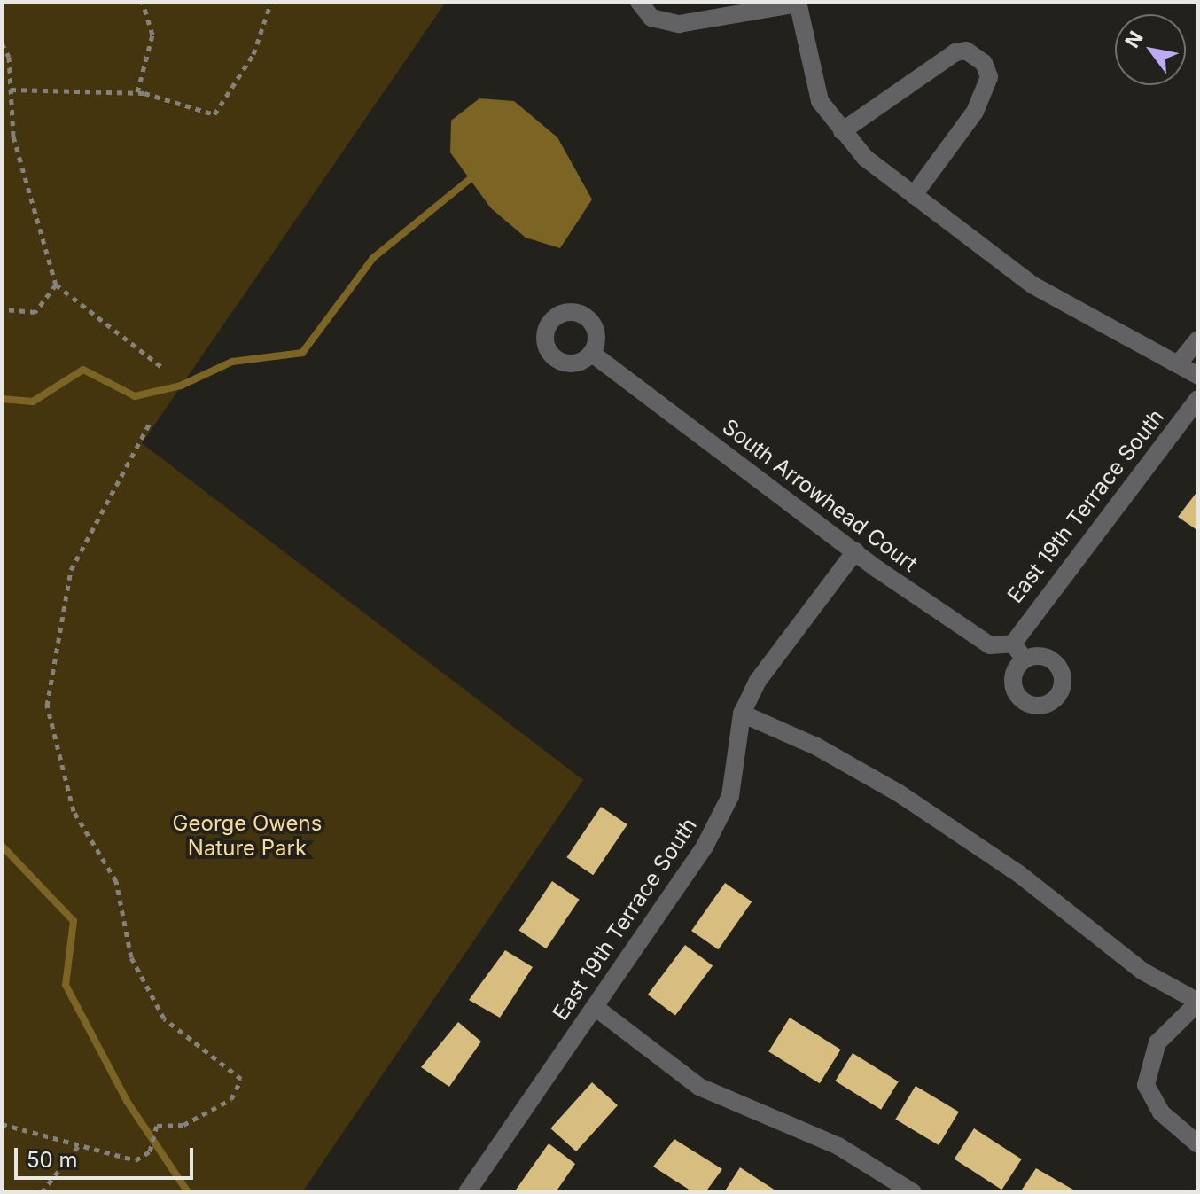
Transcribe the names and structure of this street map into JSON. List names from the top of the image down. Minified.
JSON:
{"streets":{"street":["South Arrowhead Court","East 19th Terrace South"]},"crossings":[["South Arrowhead Court","East 19th Terrace South"]],"parks":["George Owens Nature Park"],"scale_bar":"50 m","north":"top left"}
